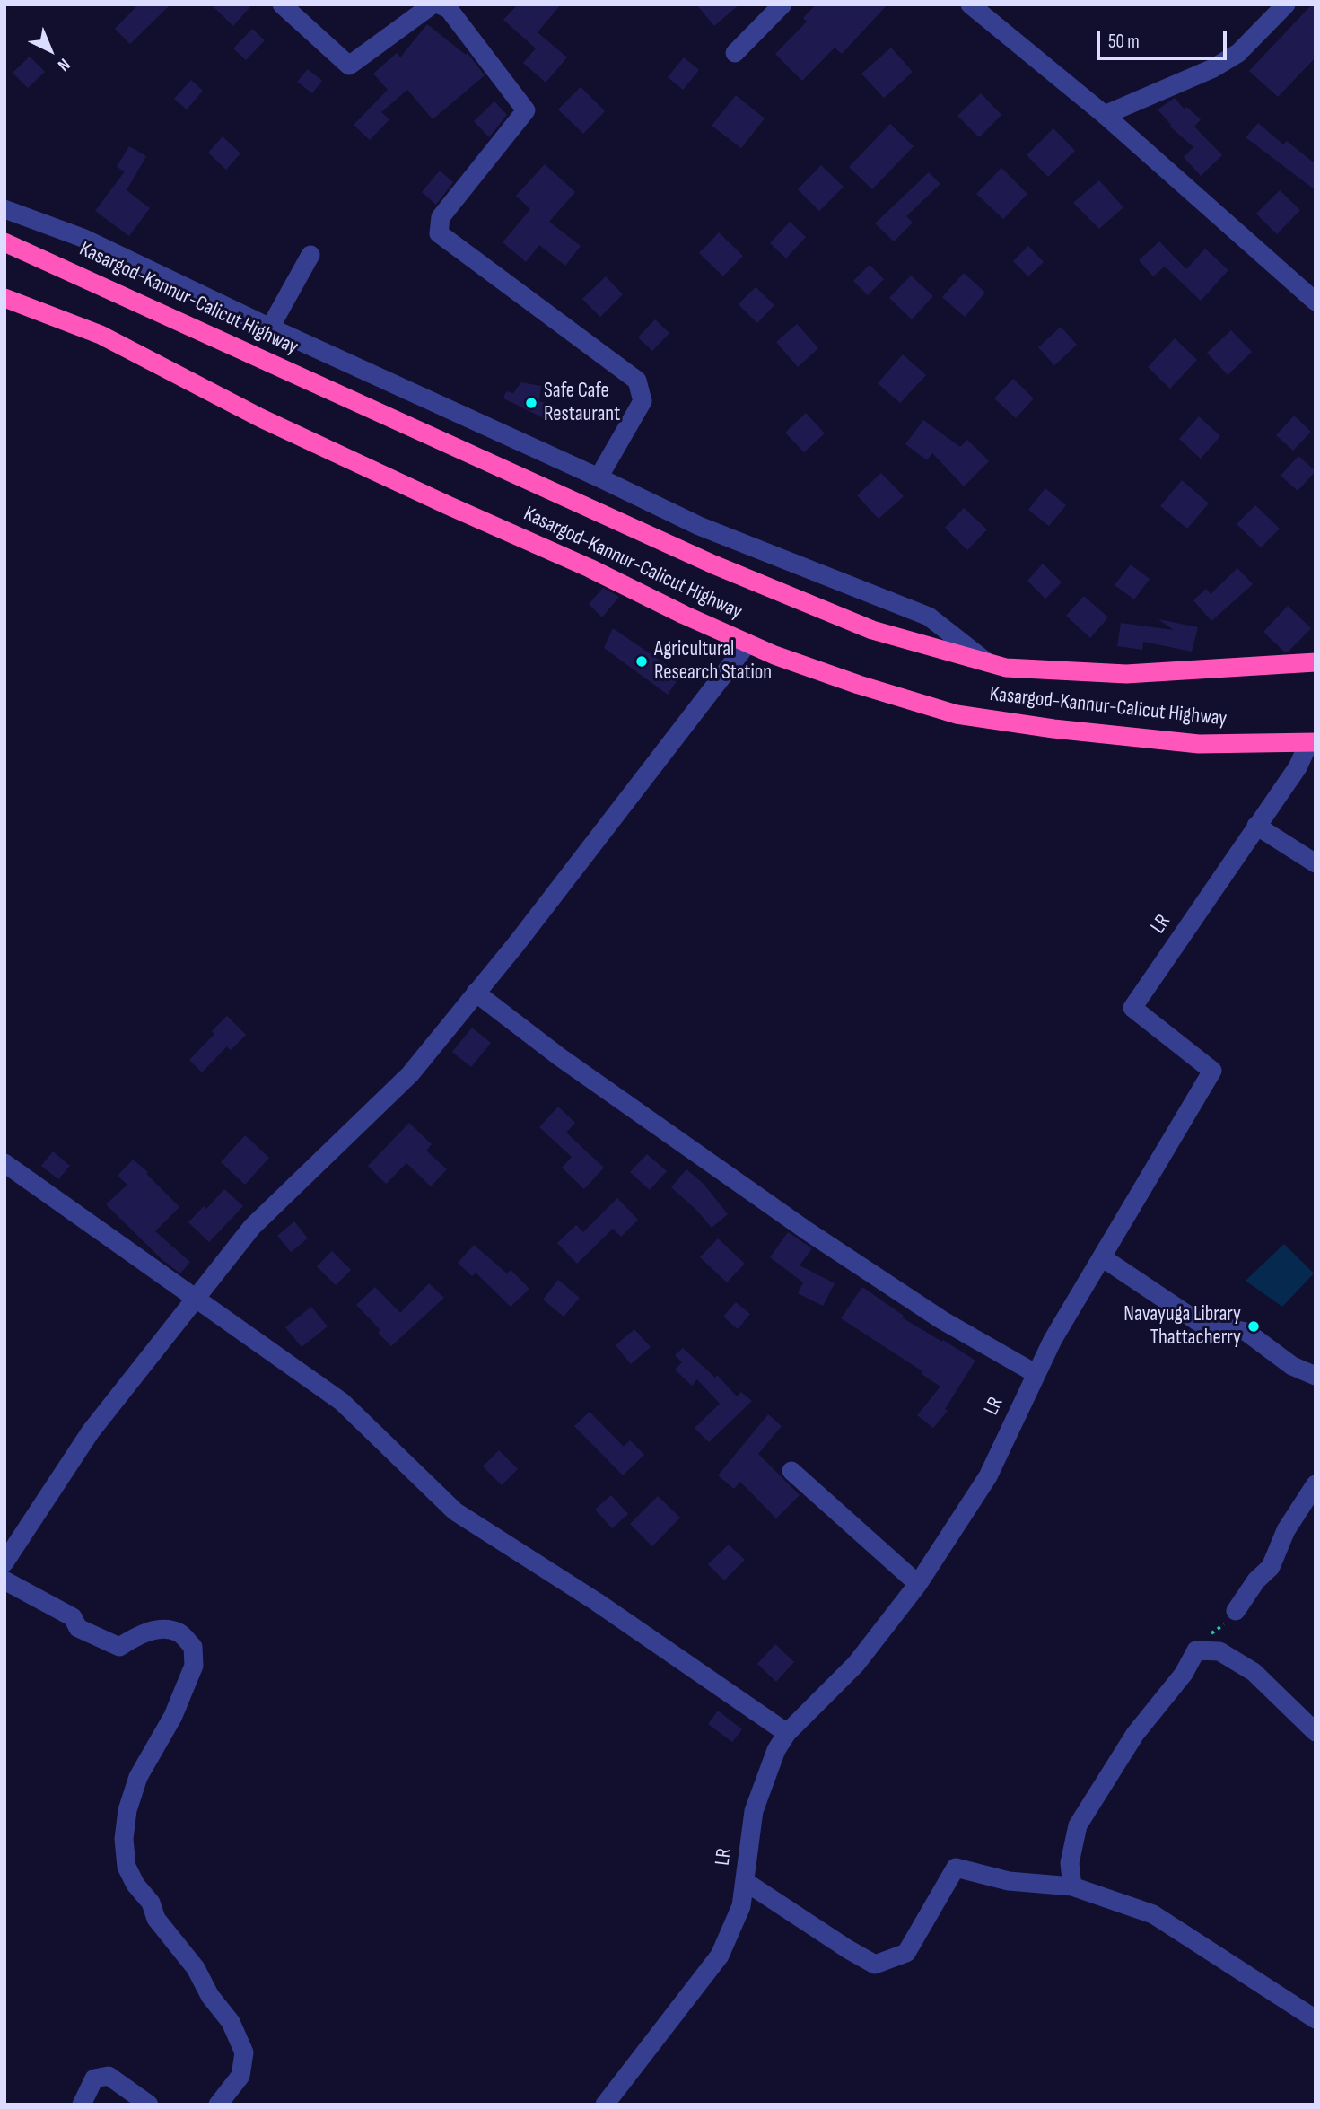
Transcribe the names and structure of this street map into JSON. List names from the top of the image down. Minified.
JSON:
{"streets":{"highway":["Kasargod-Kannur-Calicut Highway"],"street":["LR"]},"crossings":[["Kasargod-Kannur-Calicut Highway","LR"]],"places":["Safe Cafe Restaurant","Agricultural Research Station","Navayuga Library Thattacherry"],"scale_bar":"50 m","north":"bottom right"}
